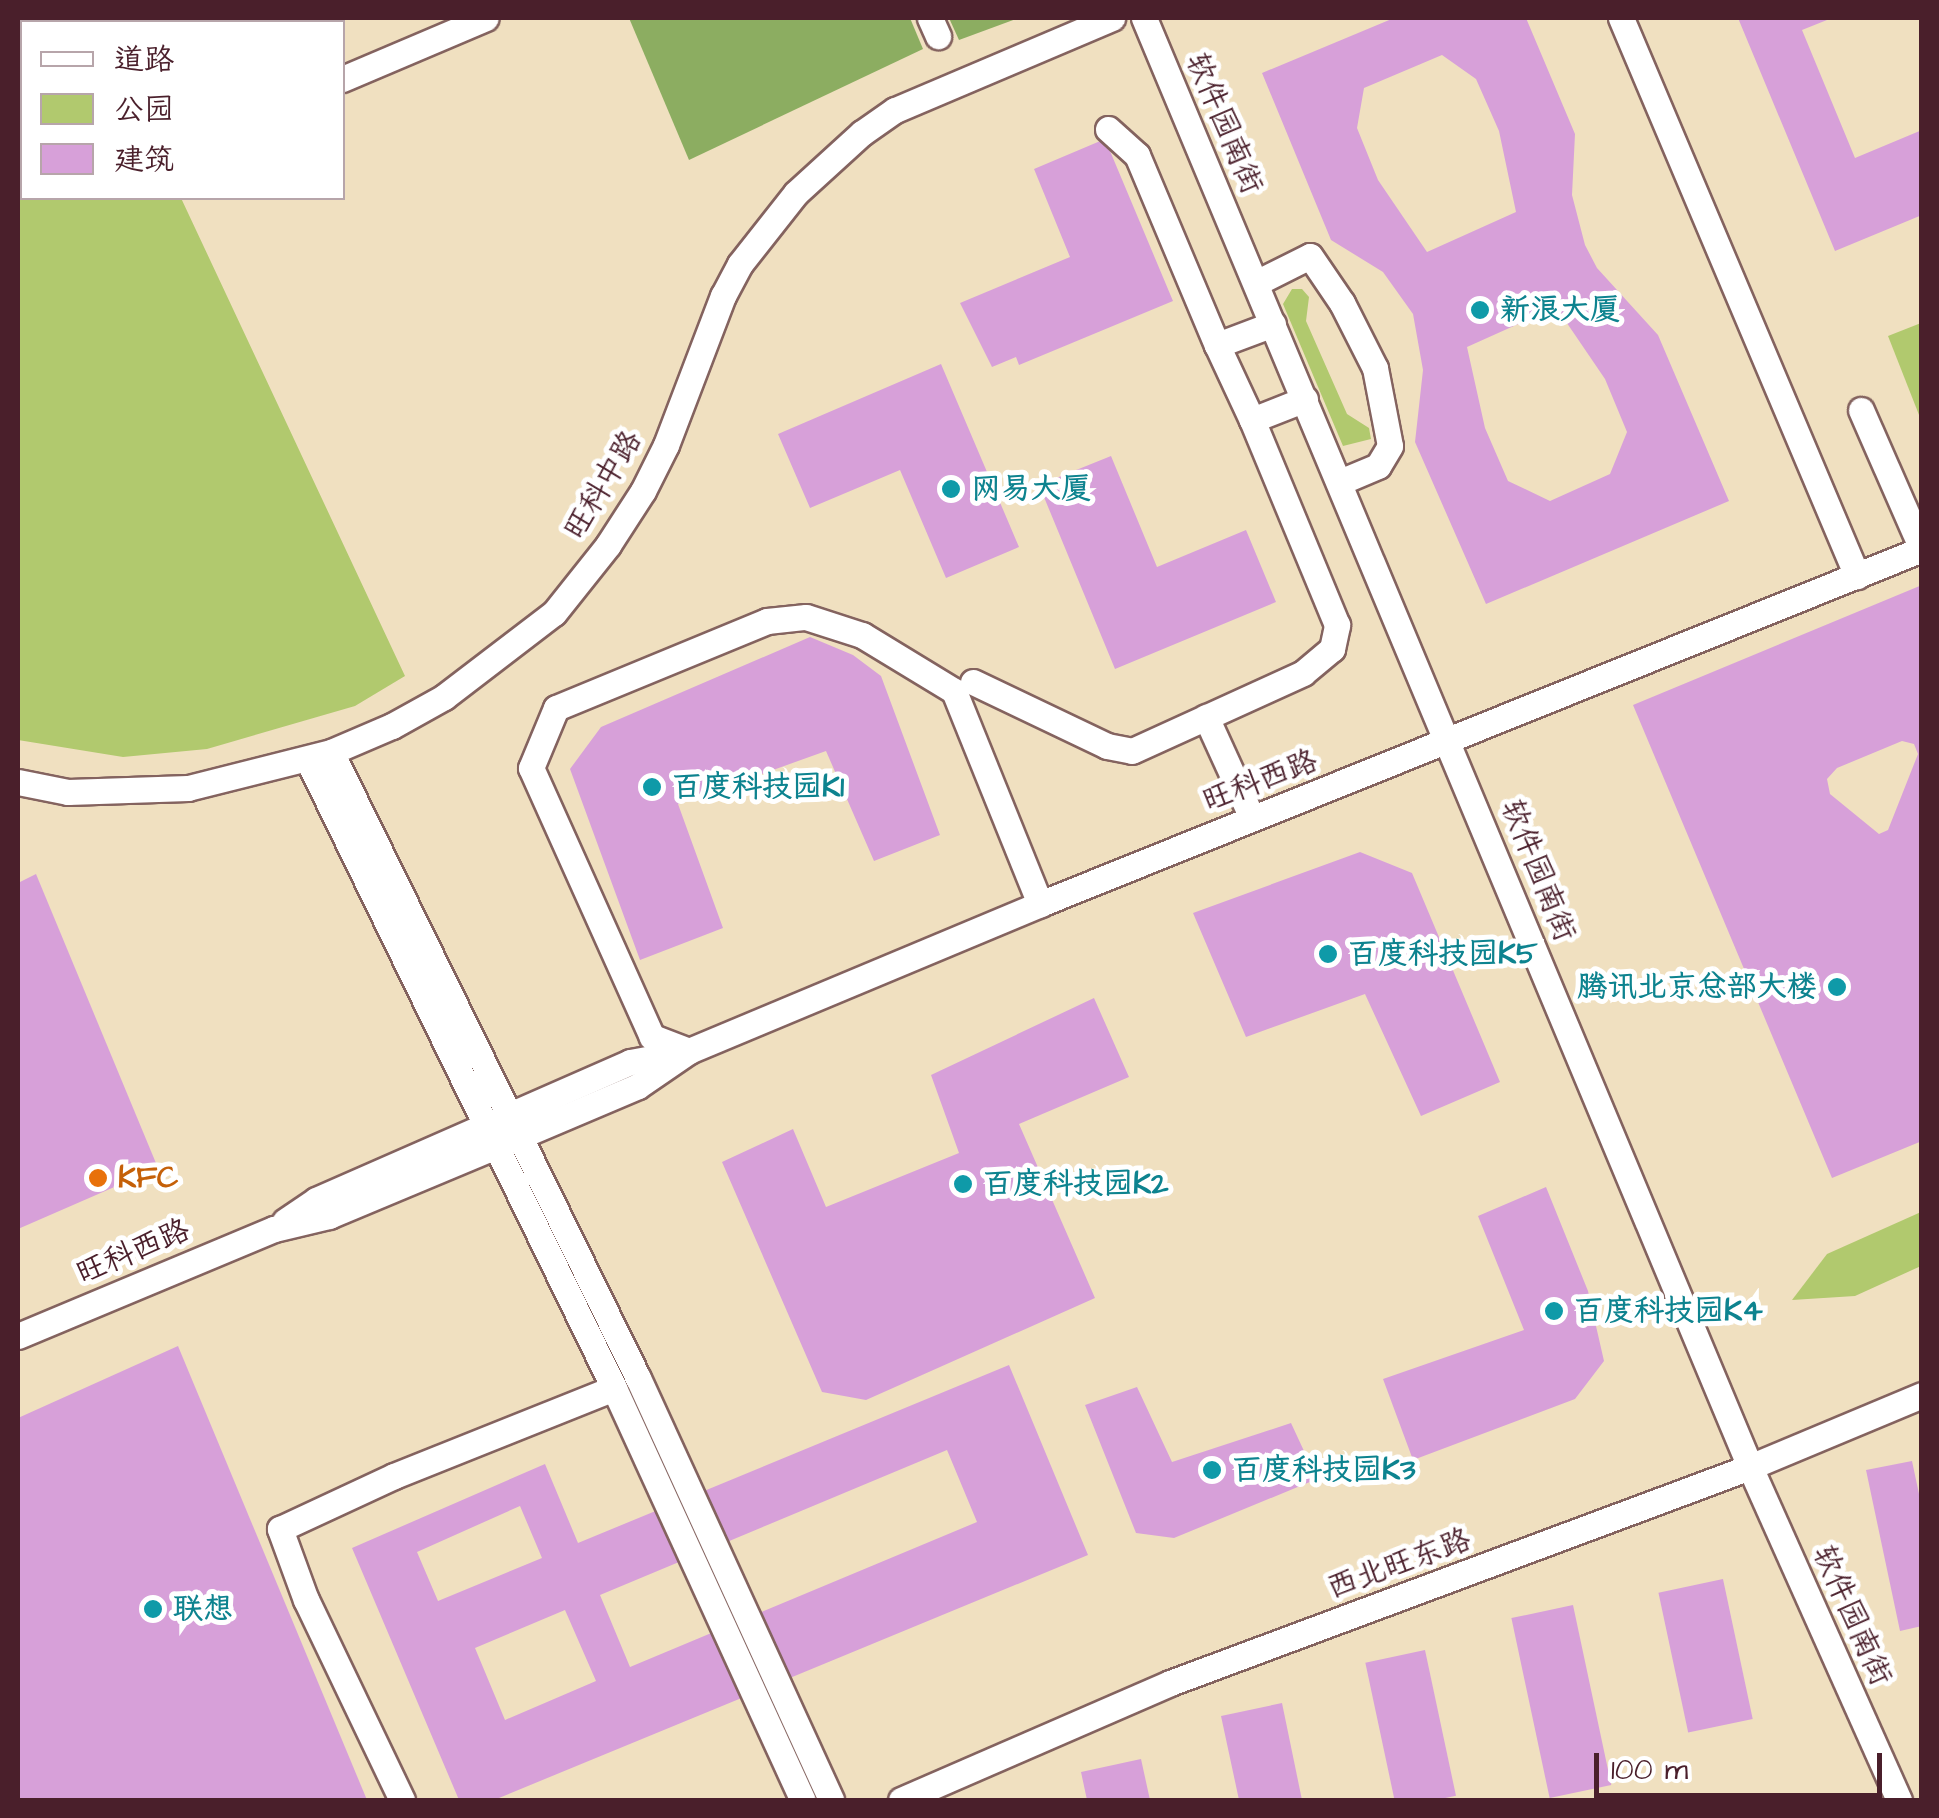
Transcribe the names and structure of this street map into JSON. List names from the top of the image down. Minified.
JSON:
{"streets":{"street":["软件园南街","旺科中路","旺科西路","西北旺东路"]},"crossings":[["软件园南街","旺科西路"],["软件园南街","西北旺东路"]],"places":["新浪大厦","网易大厦","百度科技园K1","百度科技园K5","腾讯北京总部大楼","KFC","百度科技园K2","百度科技园K4","百度科技园K3","联想"],"legend":["道路","公园","建筑"],"scale_bar":"100 m"}
